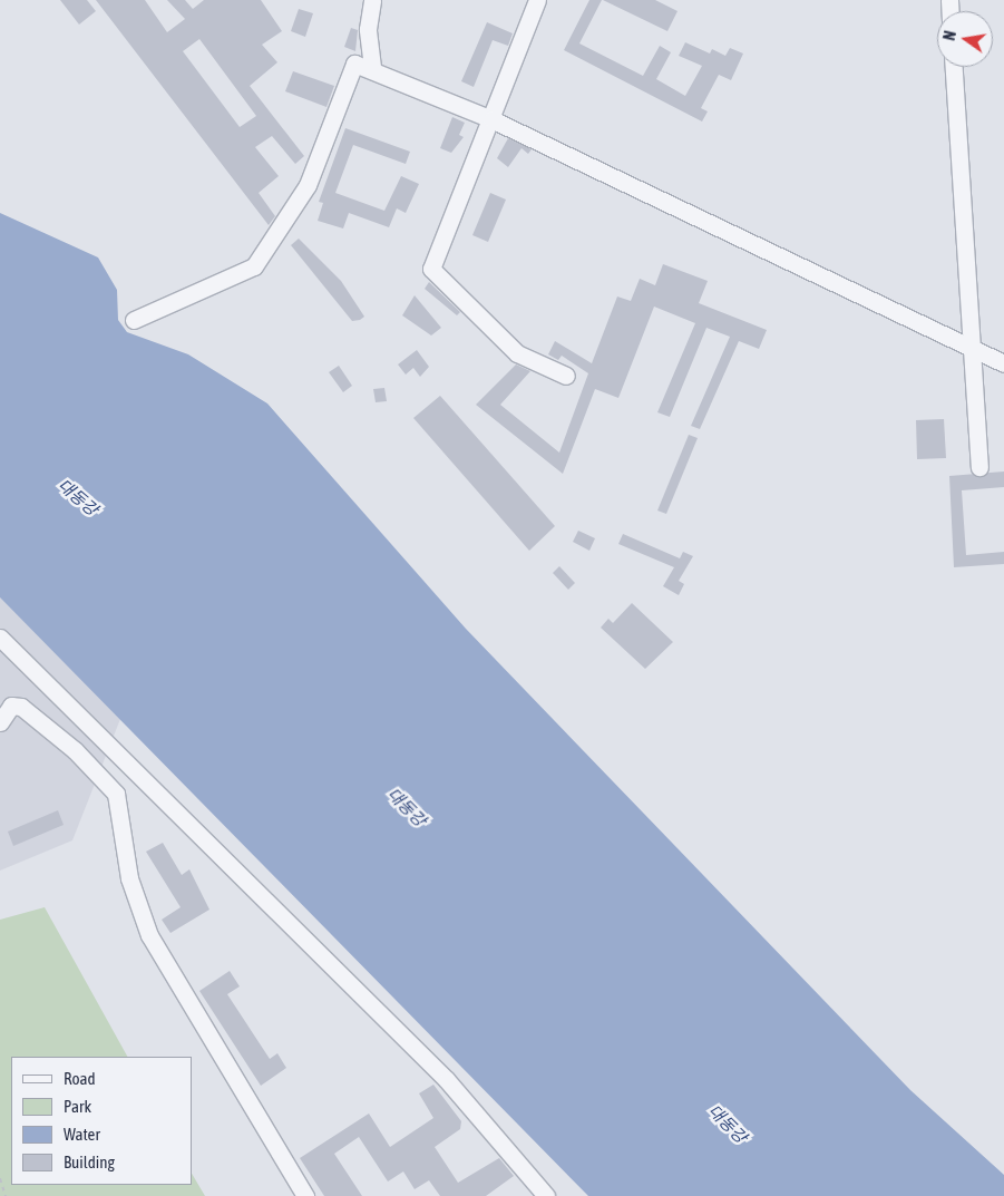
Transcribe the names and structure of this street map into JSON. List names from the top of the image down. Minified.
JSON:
{"water":["대동강"],"legend":["Road","Park","Water","Building"],"north":"left"}
